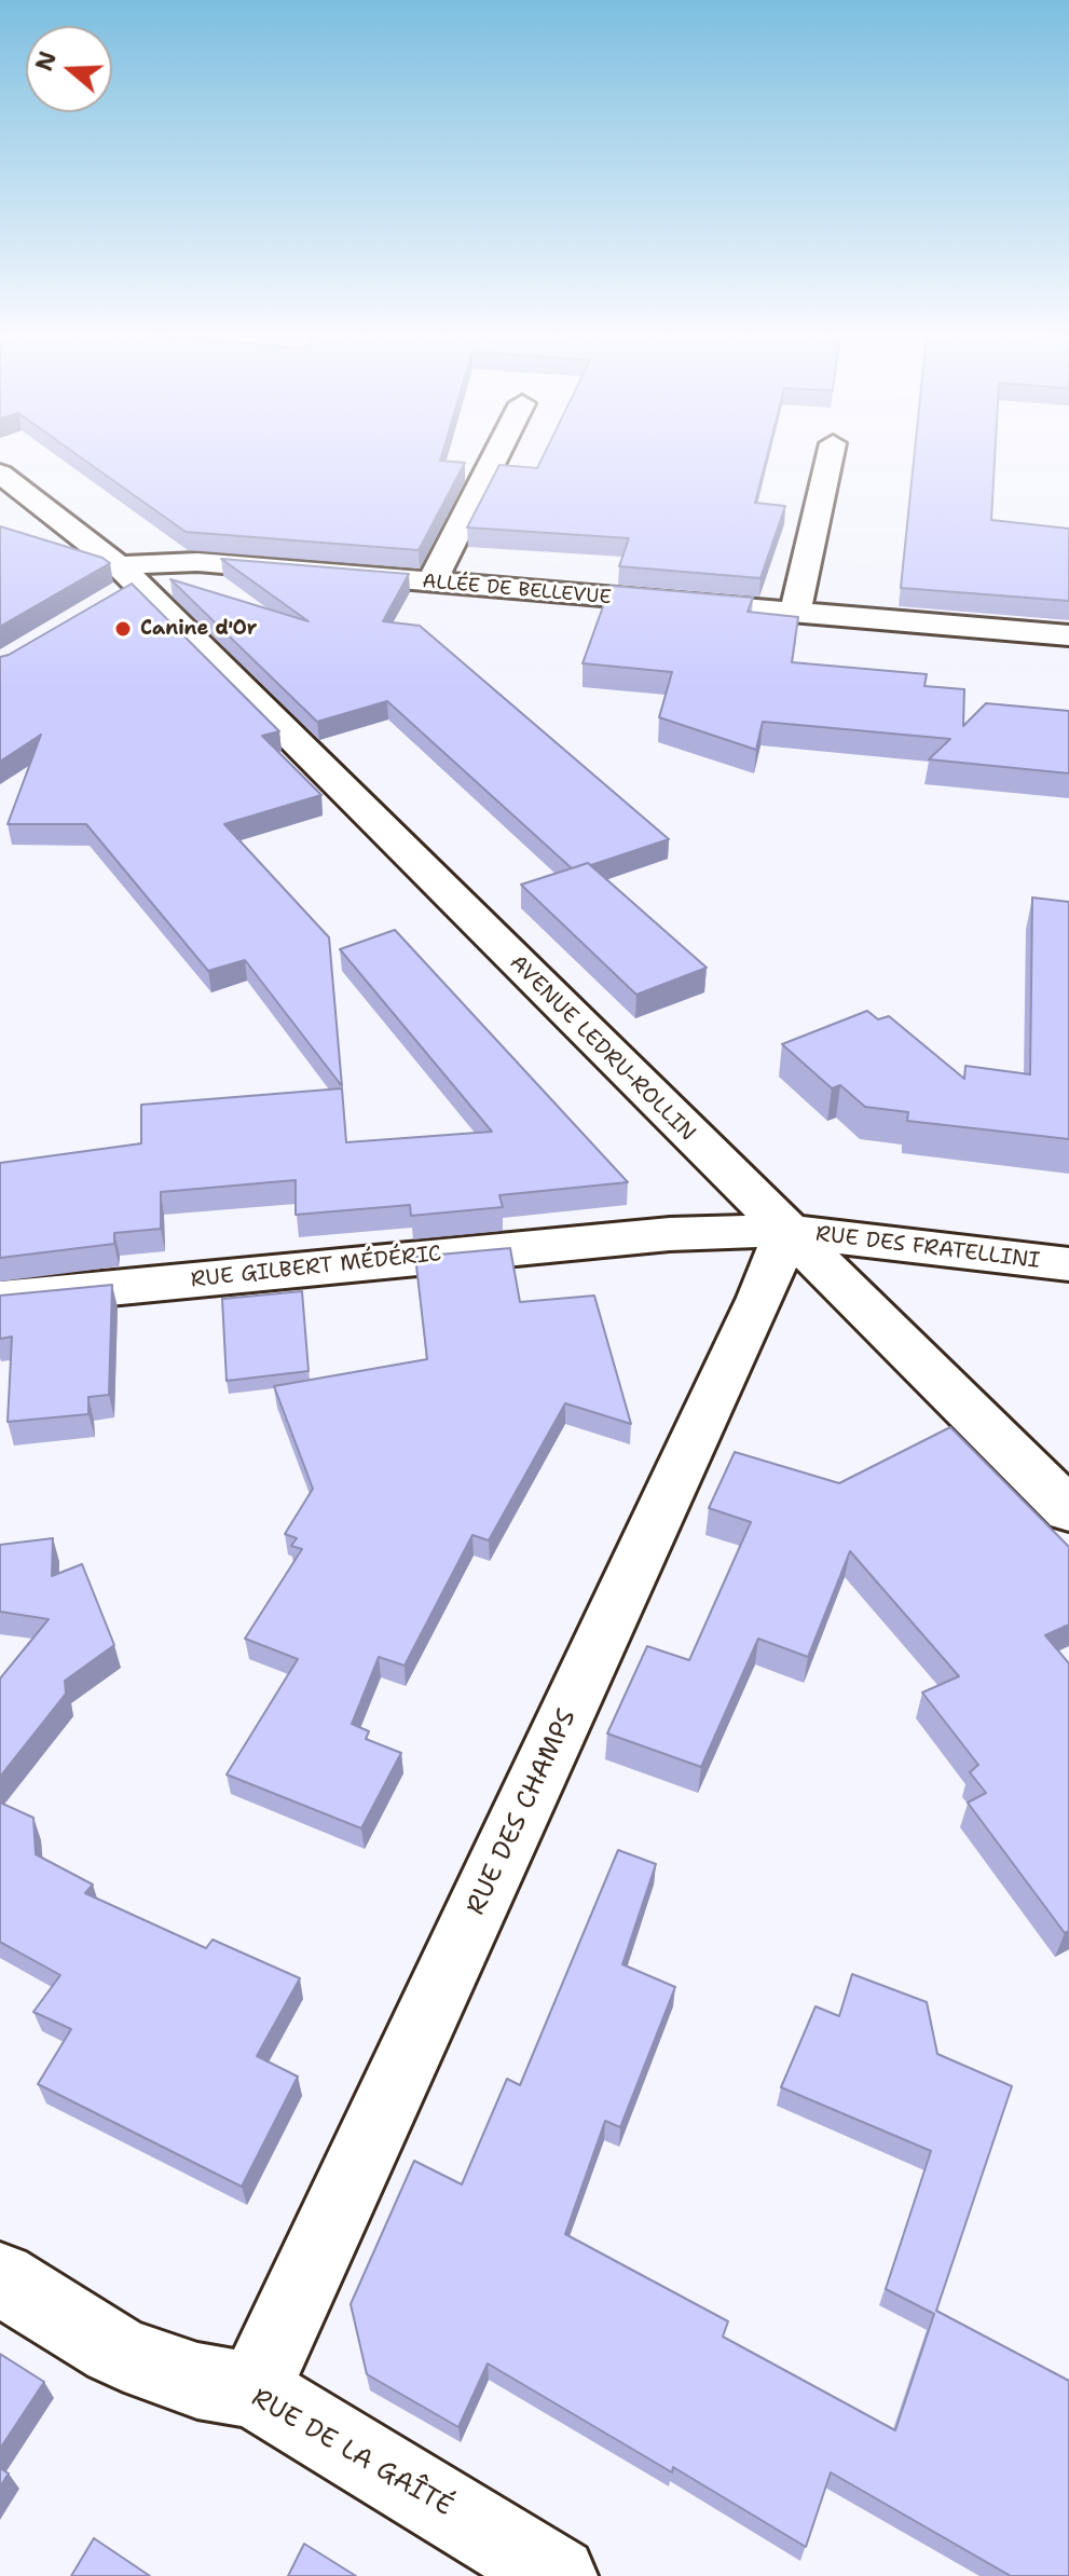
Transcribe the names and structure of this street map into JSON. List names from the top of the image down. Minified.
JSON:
{"streets":{"street":["ALLÉE DE BELLEVUE","AVENUE LEDRU-ROLLIN","RUE DES FRATELLINI","RUE GILBERT MÉDÉRIC","RUE DES CHAMPS","RUE DE LA GAÎTÉ"]},"crossings":[["ALLÉE DE BELLEVUE","AVENUE LEDRU-ROLLIN"],["AVENUE LEDRU-ROLLIN","RUE DES FRATELLINI"],["AVENUE LEDRU-ROLLIN","RUE GILBERT MÉDÉRIC"],["AVENUE LEDRU-ROLLIN","RUE DES CHAMPS"],["RUE DES FRATELLINI","RUE GILBERT MÉDÉRIC"],["RUE DES FRATELLINI","RUE DES CHAMPS"],["RUE GILBERT MÉDÉRIC","RUE DES CHAMPS"],["RUE DES CHAMPS","RUE DE LA GAÎTÉ"]],"places":["Canine d'Or"],"north":"left"}
